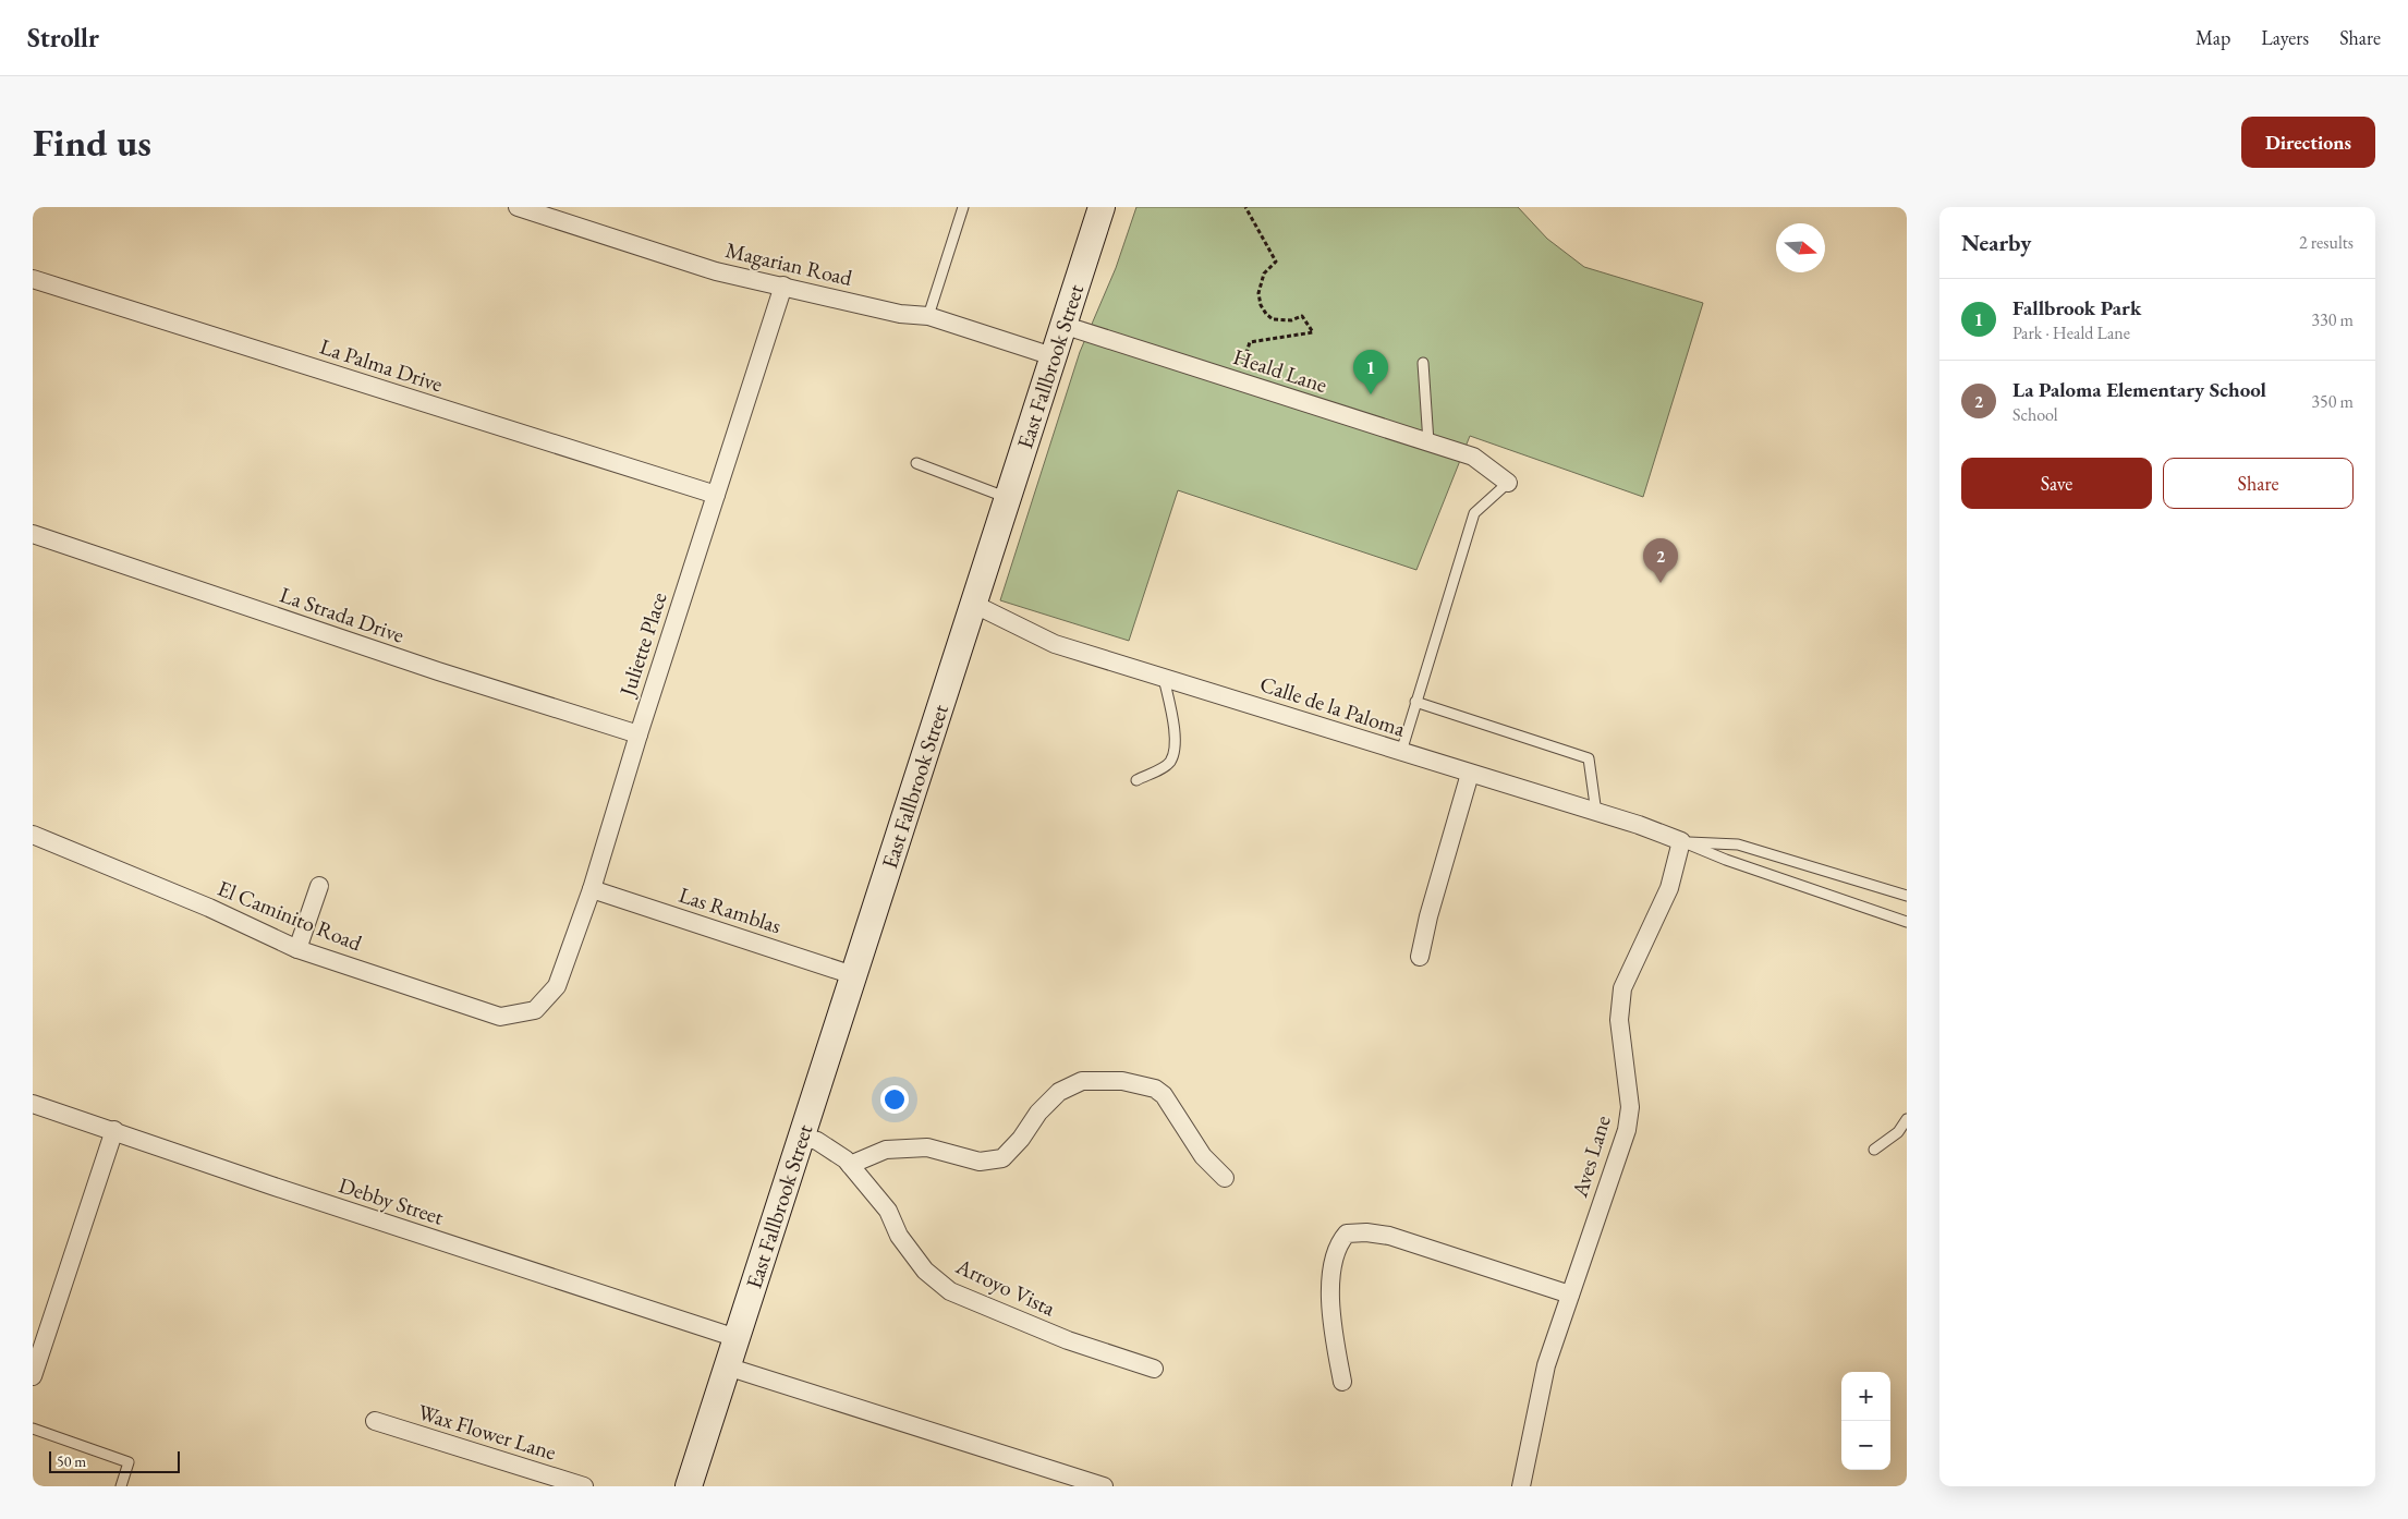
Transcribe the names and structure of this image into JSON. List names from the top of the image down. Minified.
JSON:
{"streets":{"main road":["East Fallbrook Street"],"street":["Magarian Road","La Palma Drive","Heald Lane","La Strada Drive","Juliette Place","Calle de la Paloma","Las Ramblas","El Caminito Road","Aves Lane","Debby Street","Arroyo Vista","Wax Flower Lane"]},"crossings":[["Magarian Road","East Fallbrook Street"],["Magarian Road","Juliette Place"],["La Palma Drive","Juliette Place"],["East Fallbrook Street","Heald Lane"],["East Fallbrook Street","Calle de la Paloma"],["East Fallbrook Street","Las Ramblas"],["East Fallbrook Street","Debby Street"],["East Fallbrook Street","Arroyo Vista"],["La Strada Drive","Juliette Place"],["Juliette Place","Las Ramblas"],["Juliette Place","El Caminito Road"],["Calle de la Paloma","Aves Lane"]],"scale_bar":"50 m","north":"right","page":{"header":"Strollr","nav":["Map","Layers","Share"],"buttons":["Directions",["Save","Share"]],"title":"Find us","heading":["Nearby","2 results"],"list":[{"mark":"1","name":"Fallbrook Park","note":"Park · Heald Lane","value":"330 m"},{"mark":"2","name":"La Paloma Elementary School","note":"School","value":"350 m"}],"pins":["1","2"],"map_buttons":["+","−"],"scale":"50 m"}}
